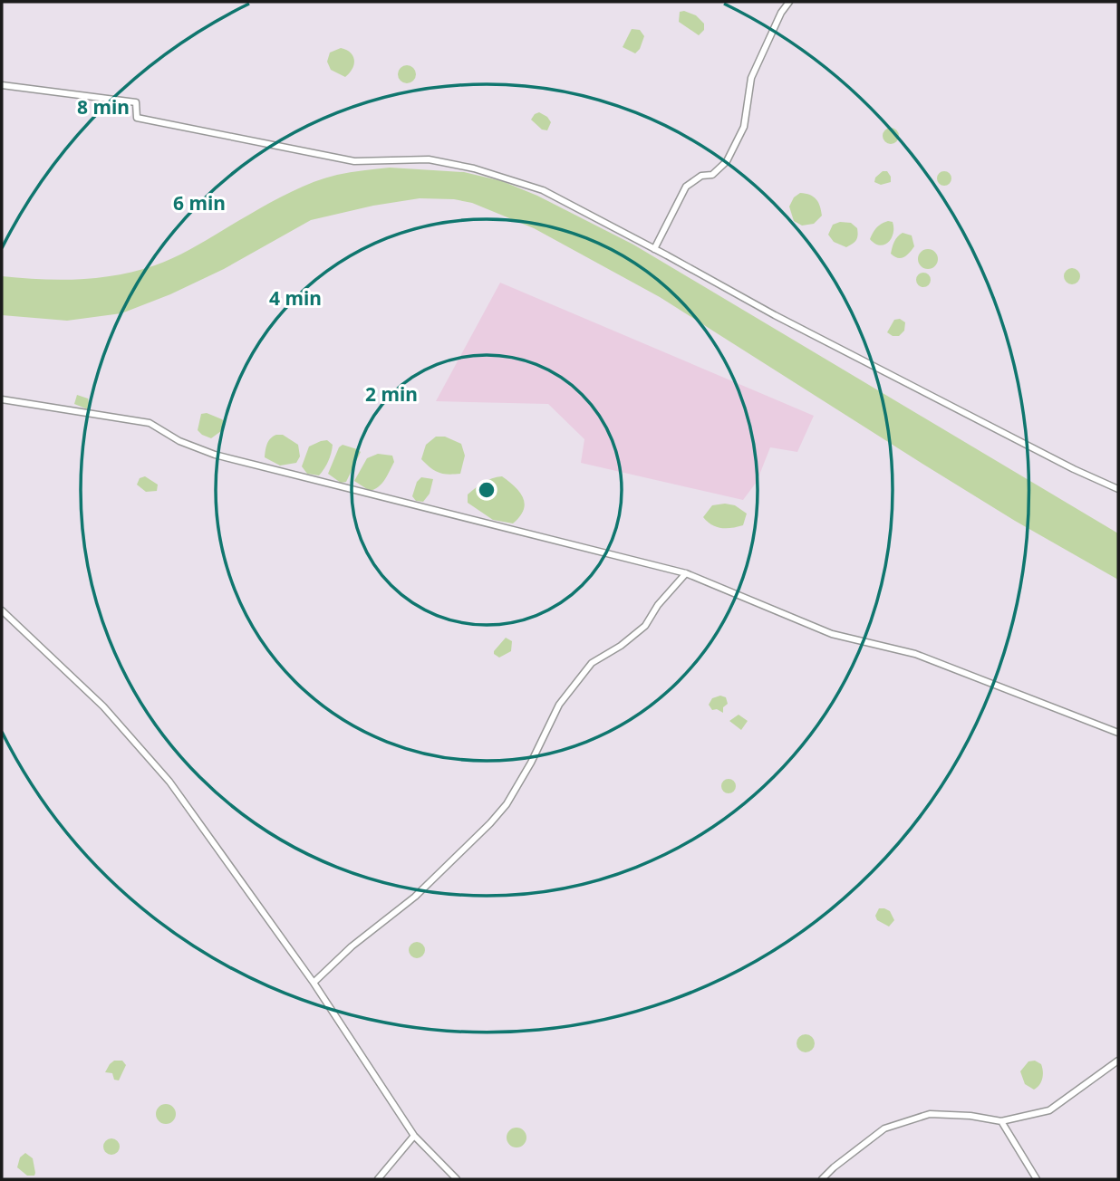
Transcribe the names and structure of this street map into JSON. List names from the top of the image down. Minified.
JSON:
{"rings":["8 min","6 min","4 min","2 min"]}
